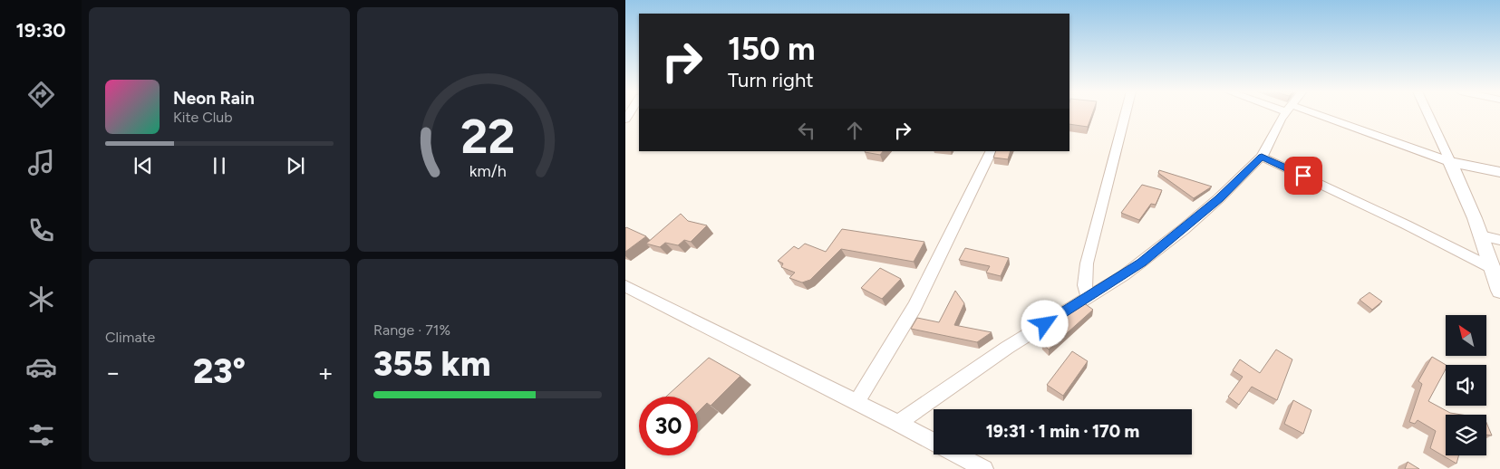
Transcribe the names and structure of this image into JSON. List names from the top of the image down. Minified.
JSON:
{"north":"top left","page":{"tabs":"19:30","turn":["150 m","Turn right"],"song":["Neon Rain","Kite Club"],"tile":["Climate",["Range · 71%","355 km"]],"heat":["−","23°","+"],"limit":"30","trip":"19:31 · 1 min · 170 m","gauge":["22","km/h"]}}
